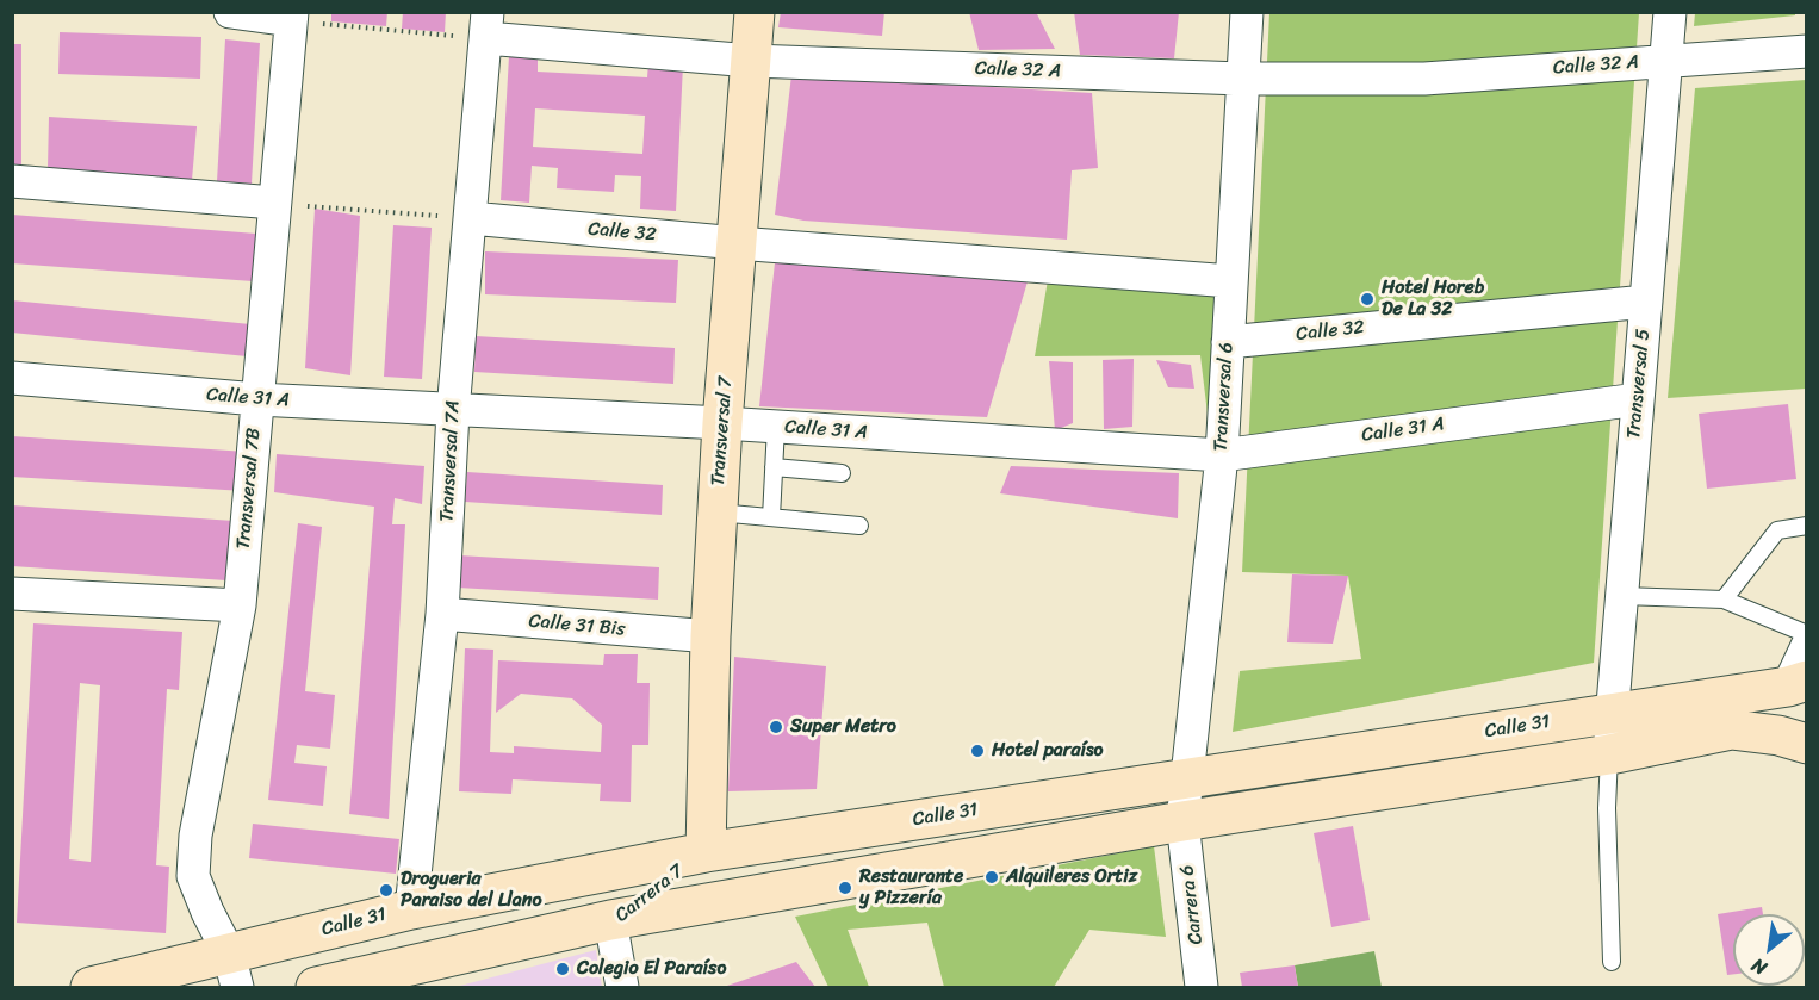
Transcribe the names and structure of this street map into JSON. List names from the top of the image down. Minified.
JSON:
{"streets":{"main road":["Transversal 7","Calle 31","Carrera 7"],"street":["Calle 32 A","Calle 32","Transversal 5","Transversal 6","Calle 31 A","Transversal 7A","Transversal 7B","Calle 31 Bis","Carrera 6"]},"crossings":[["Calle 32 A","Transversal 5"],["Calle 32 A","Transversal 6"],["Calle 32 A","Transversal 7"],["Calle 32 A","Transversal 7A"],["Calle 32","Transversal 5"],["Calle 32","Transversal 6"],["Calle 32","Transversal 7"],["Calle 32","Transversal 7A"],["Transversal 5","Calle 31 A"],["Transversal 5","Calle 31"],["Transversal 6","Calle 31 A"],["Transversal 6","Calle 31"],["Transversal 6","Carrera 6"],["Calle 31 A","Transversal 7"],["Calle 31 A","Transversal 7A"],["Calle 31 A","Transversal 7B"],["Transversal 7","Calle 31 Bis"],["Transversal 7","Calle 31"],["Transversal 7","Carrera 7"],["Transversal 7A","Calle 31 Bis"],["Transversal 7A","Calle 31"],["Transversal 7B","Calle 31"],["Calle 31","Carrera 7"],["Calle 31","Carrera 6"]],"places":["Hotel Horeb De La 32","Super Metro","Hotel paraíso","Alquileres Ortiz","Restaurante y Pizzería","Drogueria Paraiso del Llano","Colegio El Paraíso"],"north":"bottom left"}
